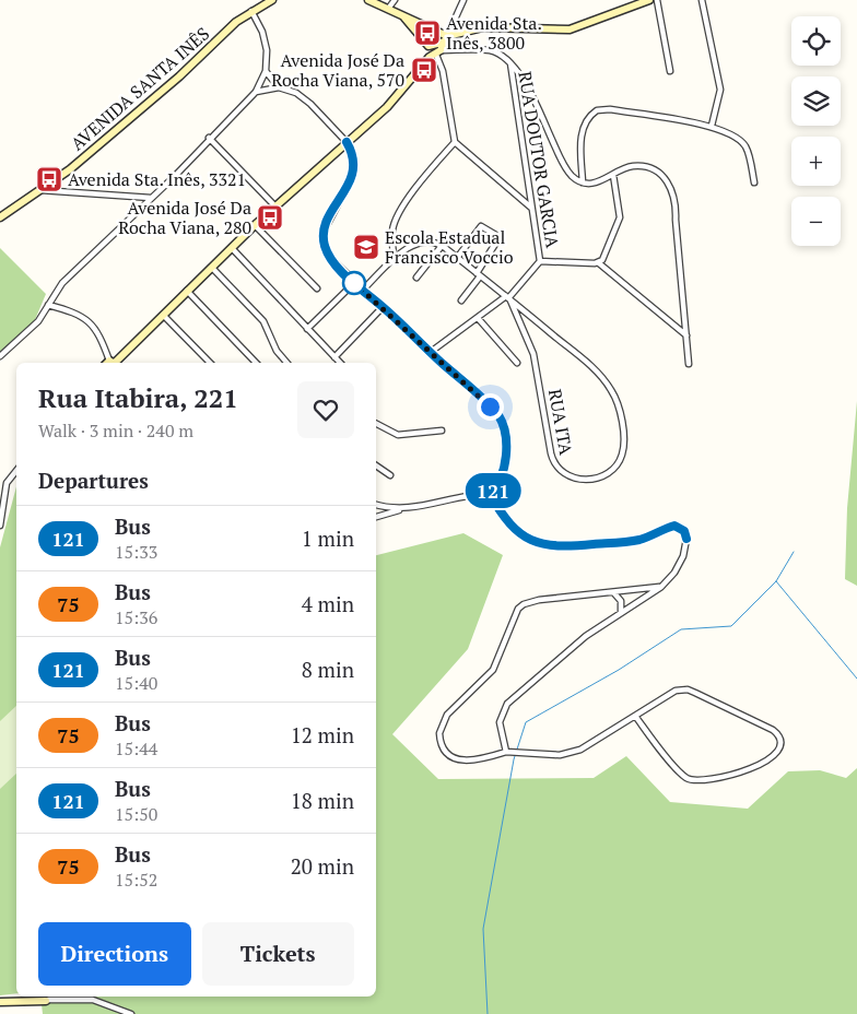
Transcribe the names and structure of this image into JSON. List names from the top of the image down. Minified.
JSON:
{"streets":{"main road":["AVENIDA SANTA INÊS"],"street":["RUA DOUTOR GARCIA","RUA ITA"]},"places":{"bus stop":["Avenida Sta. Inês, 3800","Avenida José Da Rocha Viana, 570","Avenida Sta. Inês, 3321","Avenida José Da Rocha Viana, 280"],"school or university":["Escola Estadual Francisco Voccio"]},"lines":["bus line 121"],"page":{"on_map":"121","map_buttons":["+","−"],"heading":[["Rua Itabira, 221","Walk · 3 min · 240 m"],"Departures"],"list":[{"mark":"121","name":"Bus","note":"15:33","value":"1 min"},{"mark":"75","name":"Bus","note":"15:36","value":"4 min"},{"mark":"121","name":"Bus","note":"15:40","value":"8 min"},{"mark":"75","name":"Bus","note":"15:44","value":"12 min"},{"mark":"121","name":"Bus","note":"15:50","value":"18 min"},{"mark":"75","name":"Bus","note":"15:52","value":"20 min"}],"buttons":["Directions","Tickets"]}}
